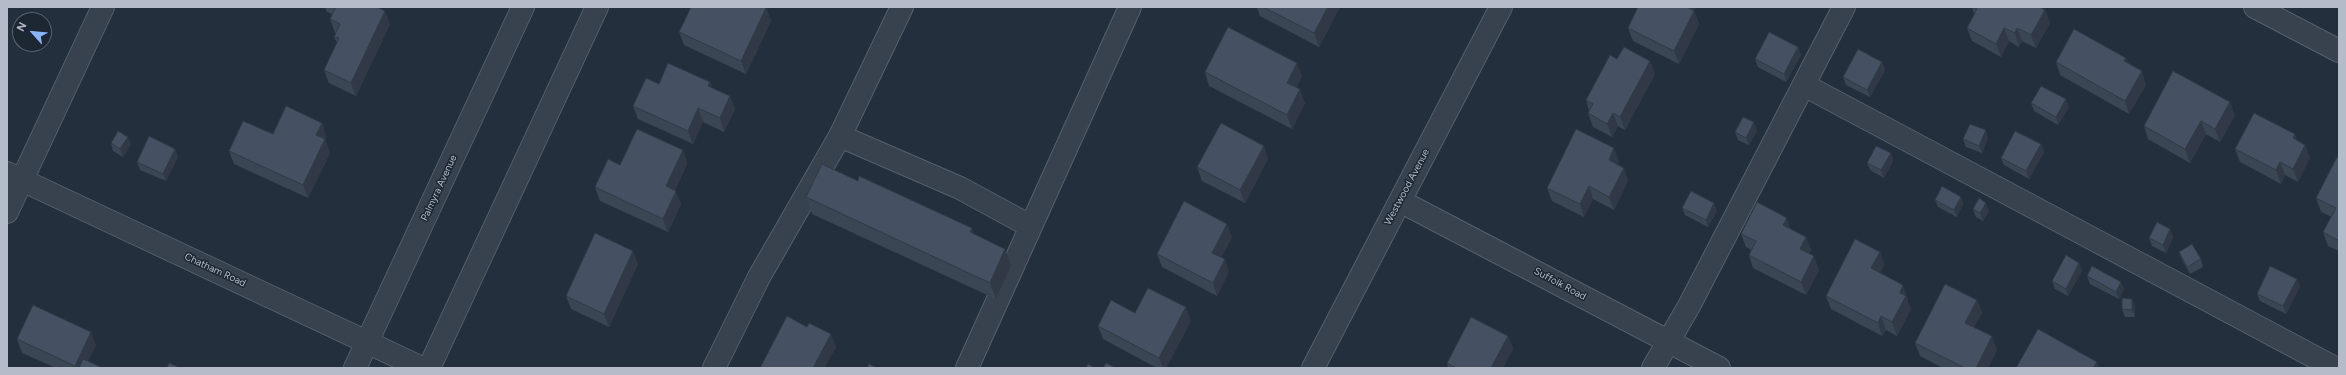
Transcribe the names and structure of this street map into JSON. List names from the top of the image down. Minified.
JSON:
{"streets":{"street":["Westwood Avenue","Palmyra Avenue","Chatham Road","Suffolk Road"]},"crossings":[["Westwood Avenue","Suffolk Road"],["Palmyra Avenue","Chatham Road"]],"north":"top left"}
